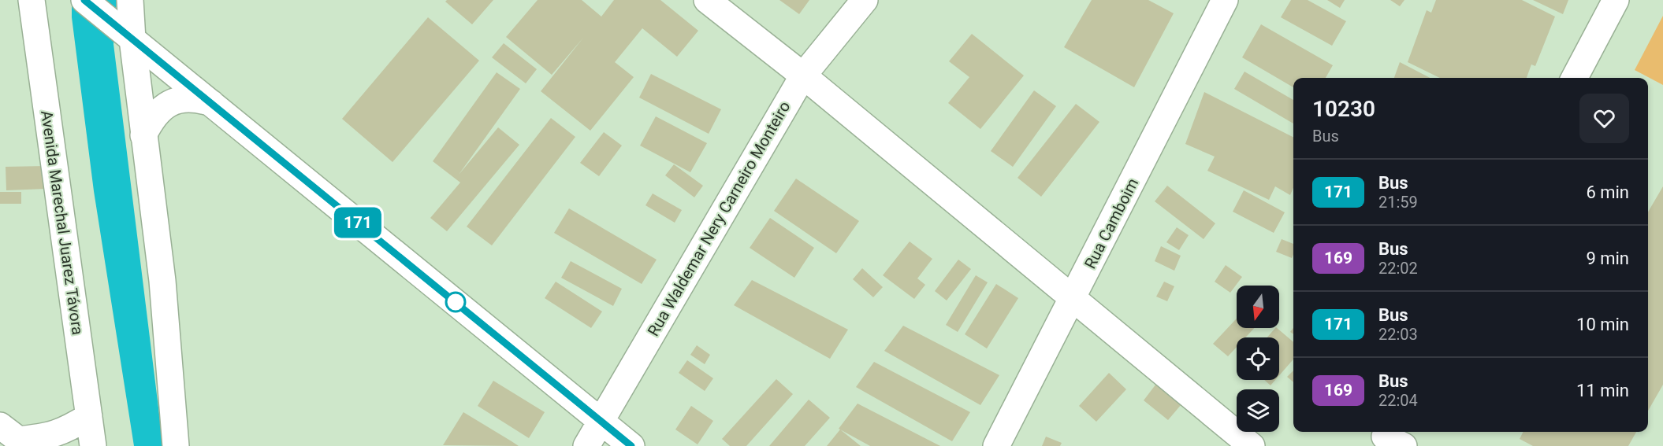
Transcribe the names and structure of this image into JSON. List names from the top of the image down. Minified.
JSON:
{"streets":{"street":["Rua Waldemar Nery Carneiro Monteiro","Avenida Marechal Juarez Távora","Rua Camboim"]},"lines":["bus line 171"],"north":"bottom","page":{"on_map":"171","heading":["10230","Bus"],"list":[{"mark":"171","name":"Bus","note":"21:59","value":"6 min"},{"mark":"169","name":"Bus","note":"22:02","value":"9 min"},{"mark":"171","name":"Bus","note":"22:03","value":"10 min"},{"mark":"169","name":"Bus","note":"22:04","value":"11 min"}]}}
